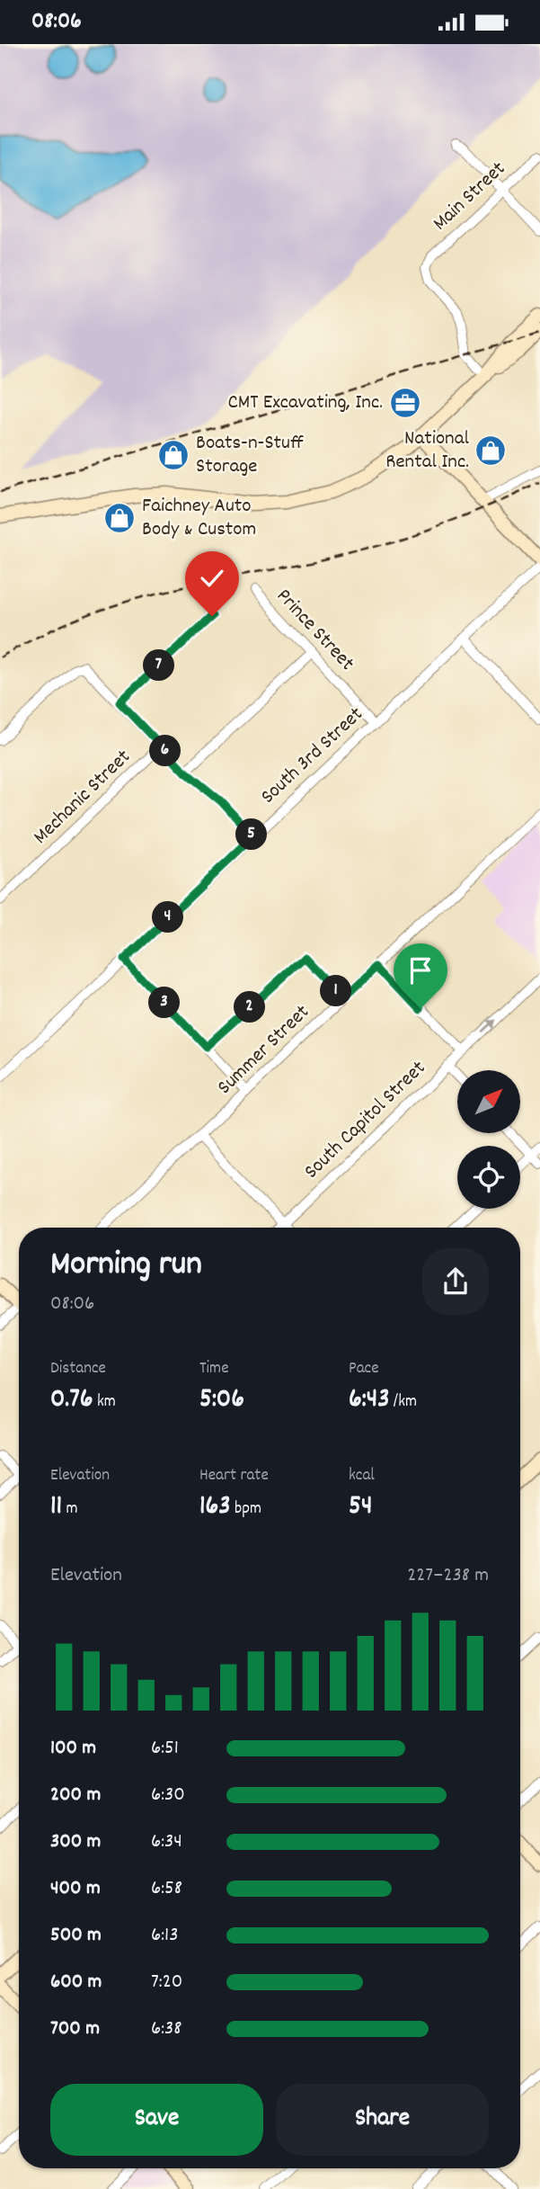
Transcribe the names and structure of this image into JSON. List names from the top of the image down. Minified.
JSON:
{"streets":{"street":["Main Street","Prince Street","South 3rd Street","Mechanic Street","Summer Street","South Capitol Street"]},"crossings":[["Prince Street","South 3rd Street"]],"places":{"office":["CMT Excavating, Inc."],"shop":["National Rental Inc.","Boats-n-Stuff Storage","Faichney Auto Body & Custom"]},"north":"top right","page":{"status":"08:06","pins":["7","6","5","4","1","3","2"],"heading":["Morning run","08:06"],"stats":[["Distance","0.76 km"],["Time","5:06"],["Pace","6:43 /km"],["Elevation","11 m"],["Heart rate","163 bpm"],["kcal","54"]],"chart":["Elevation","227–238 m"],"list":[{"name":"100 m","note":"6:51"},{"name":"200 m","note":"6:30"},{"name":"300 m","note":"6:34"},{"name":"400 m","note":"6:58"},{"name":"500 m","note":"6:13"},{"name":"600 m","note":"7:20"},{"name":"700 m","note":"6:38"}],"buttons":["Save","Share"]}}
